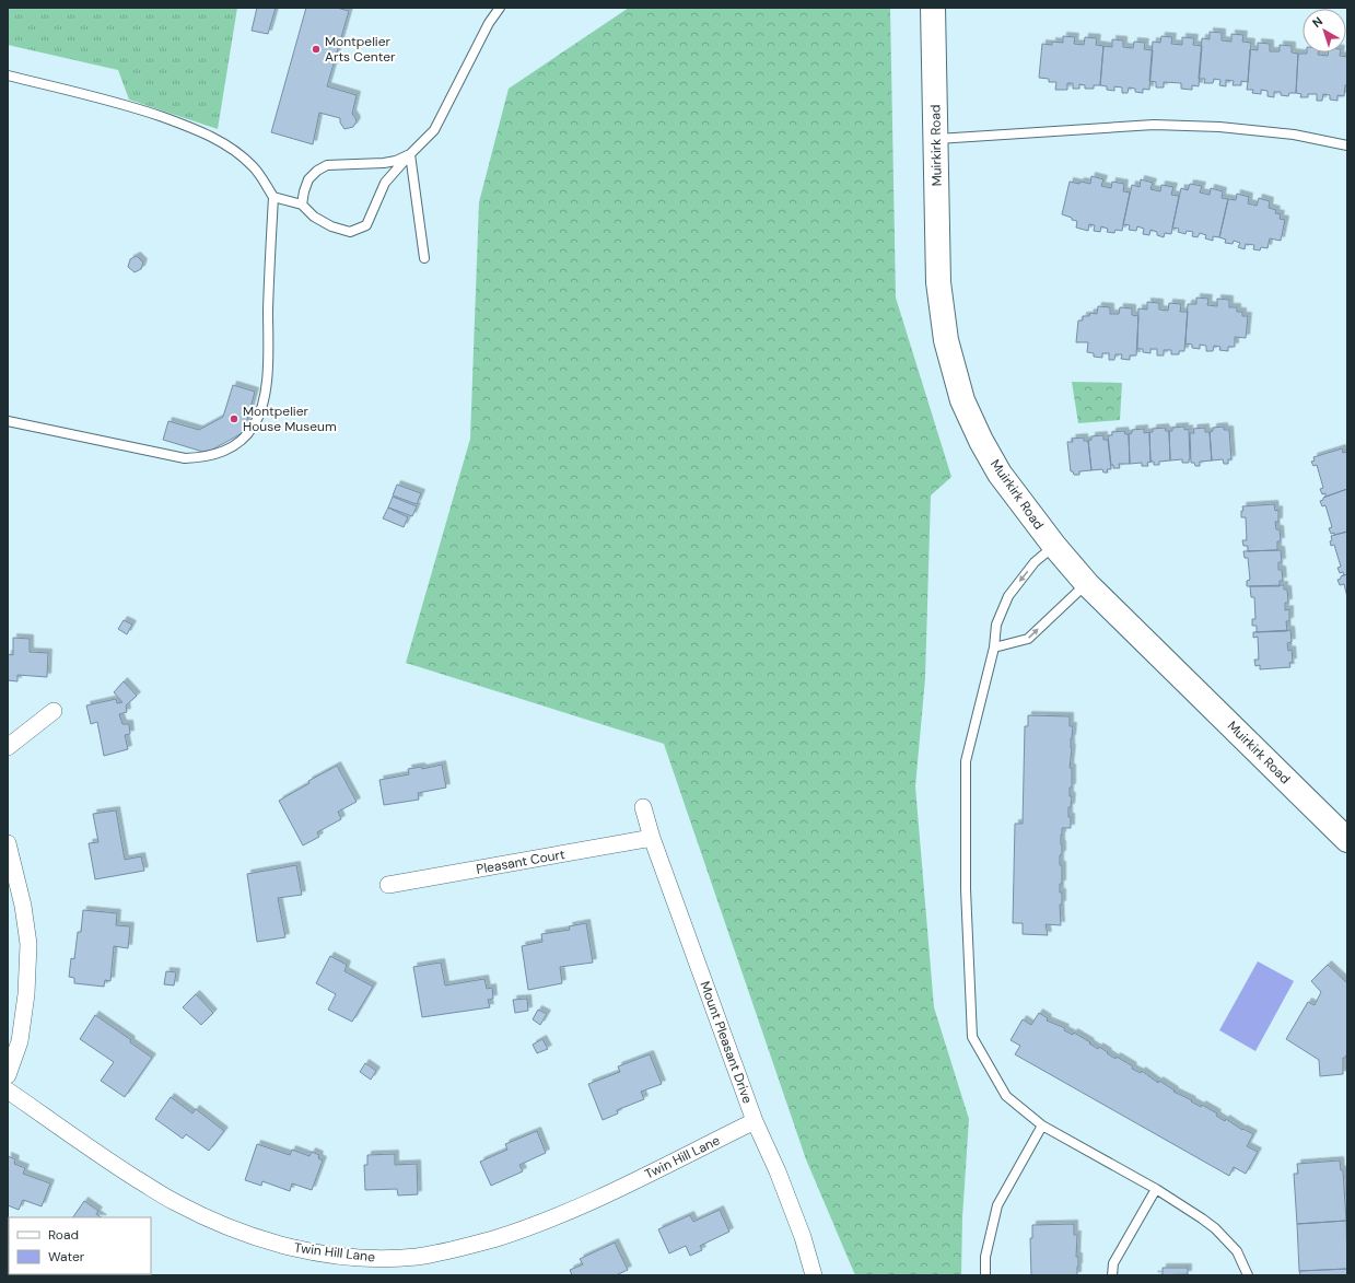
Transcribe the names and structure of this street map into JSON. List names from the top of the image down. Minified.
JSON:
{"streets":{"main road":["Muirkirk Road"],"street":["Pleasant Court","Mount Pleasant Drive","Twin Hill Lane"]},"crossings":[["Pleasant Court","Mount Pleasant Drive"],["Mount Pleasant Drive","Twin Hill Lane"]],"places":["Montpelier Arts Center","Montpelier House Museum"],"legend":["Road","Water"],"north":"top left"}
